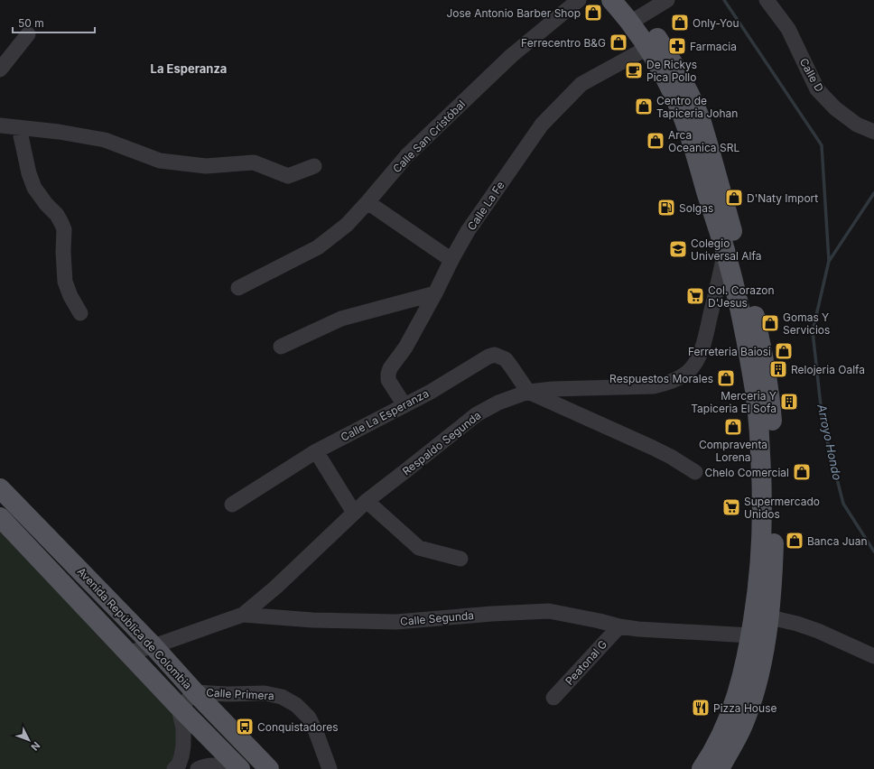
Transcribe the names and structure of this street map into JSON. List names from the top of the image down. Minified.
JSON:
{"streets":{"main road":["Avenida República de Colombia"],"street":["Calle D","Calle San Cristóbal","Calle La Fe","Calle La Esperanza","Respaldo Segunda","Calle Segunda","Peatonal G","Calle Primera"]},"crossings":[["Calle La Fe","Calle La Esperanza"],["Calle La Esperanza","Respaldo Segunda"],["Respaldo Segunda","Calle Segunda"],["Calle Segunda","Avenida República de Colombia"],["Calle Segunda","Peatonal G"],["Avenida República de Colombia","Calle Primera"]],"districts":["La Esperanza"],"water":["Arroyo Hondo"],"places":{"shop":["Jose Antonio Barber Shop","Only-You","Ferrecentro B&G","Centro de Tapiceria Johan","Arca Oceanica SRL","D'Naty Import","Gomas Y Servicios","Ferreteria Baiosi","Respuestos Morales","Compraventa Lorena","Chelo Comercial","Banca Juan"],"pharmacy":["Farmacia"],"cafe":["De Rickys Pica Pollo"],"fuel station":["Solgas"],"school or university":["Colegio Universal Alfa"],"supermarket":["Col. Corazon D'Jesus","Supermercado Unidos"],"building":["Relojeria Oalfa","Merceria Y Tapiceria El Sofa"],"restaurant":["Pizza House"],"bus stop":["Conquistadores"]},"scale_bar":"50 m","north":"bottom right"}
